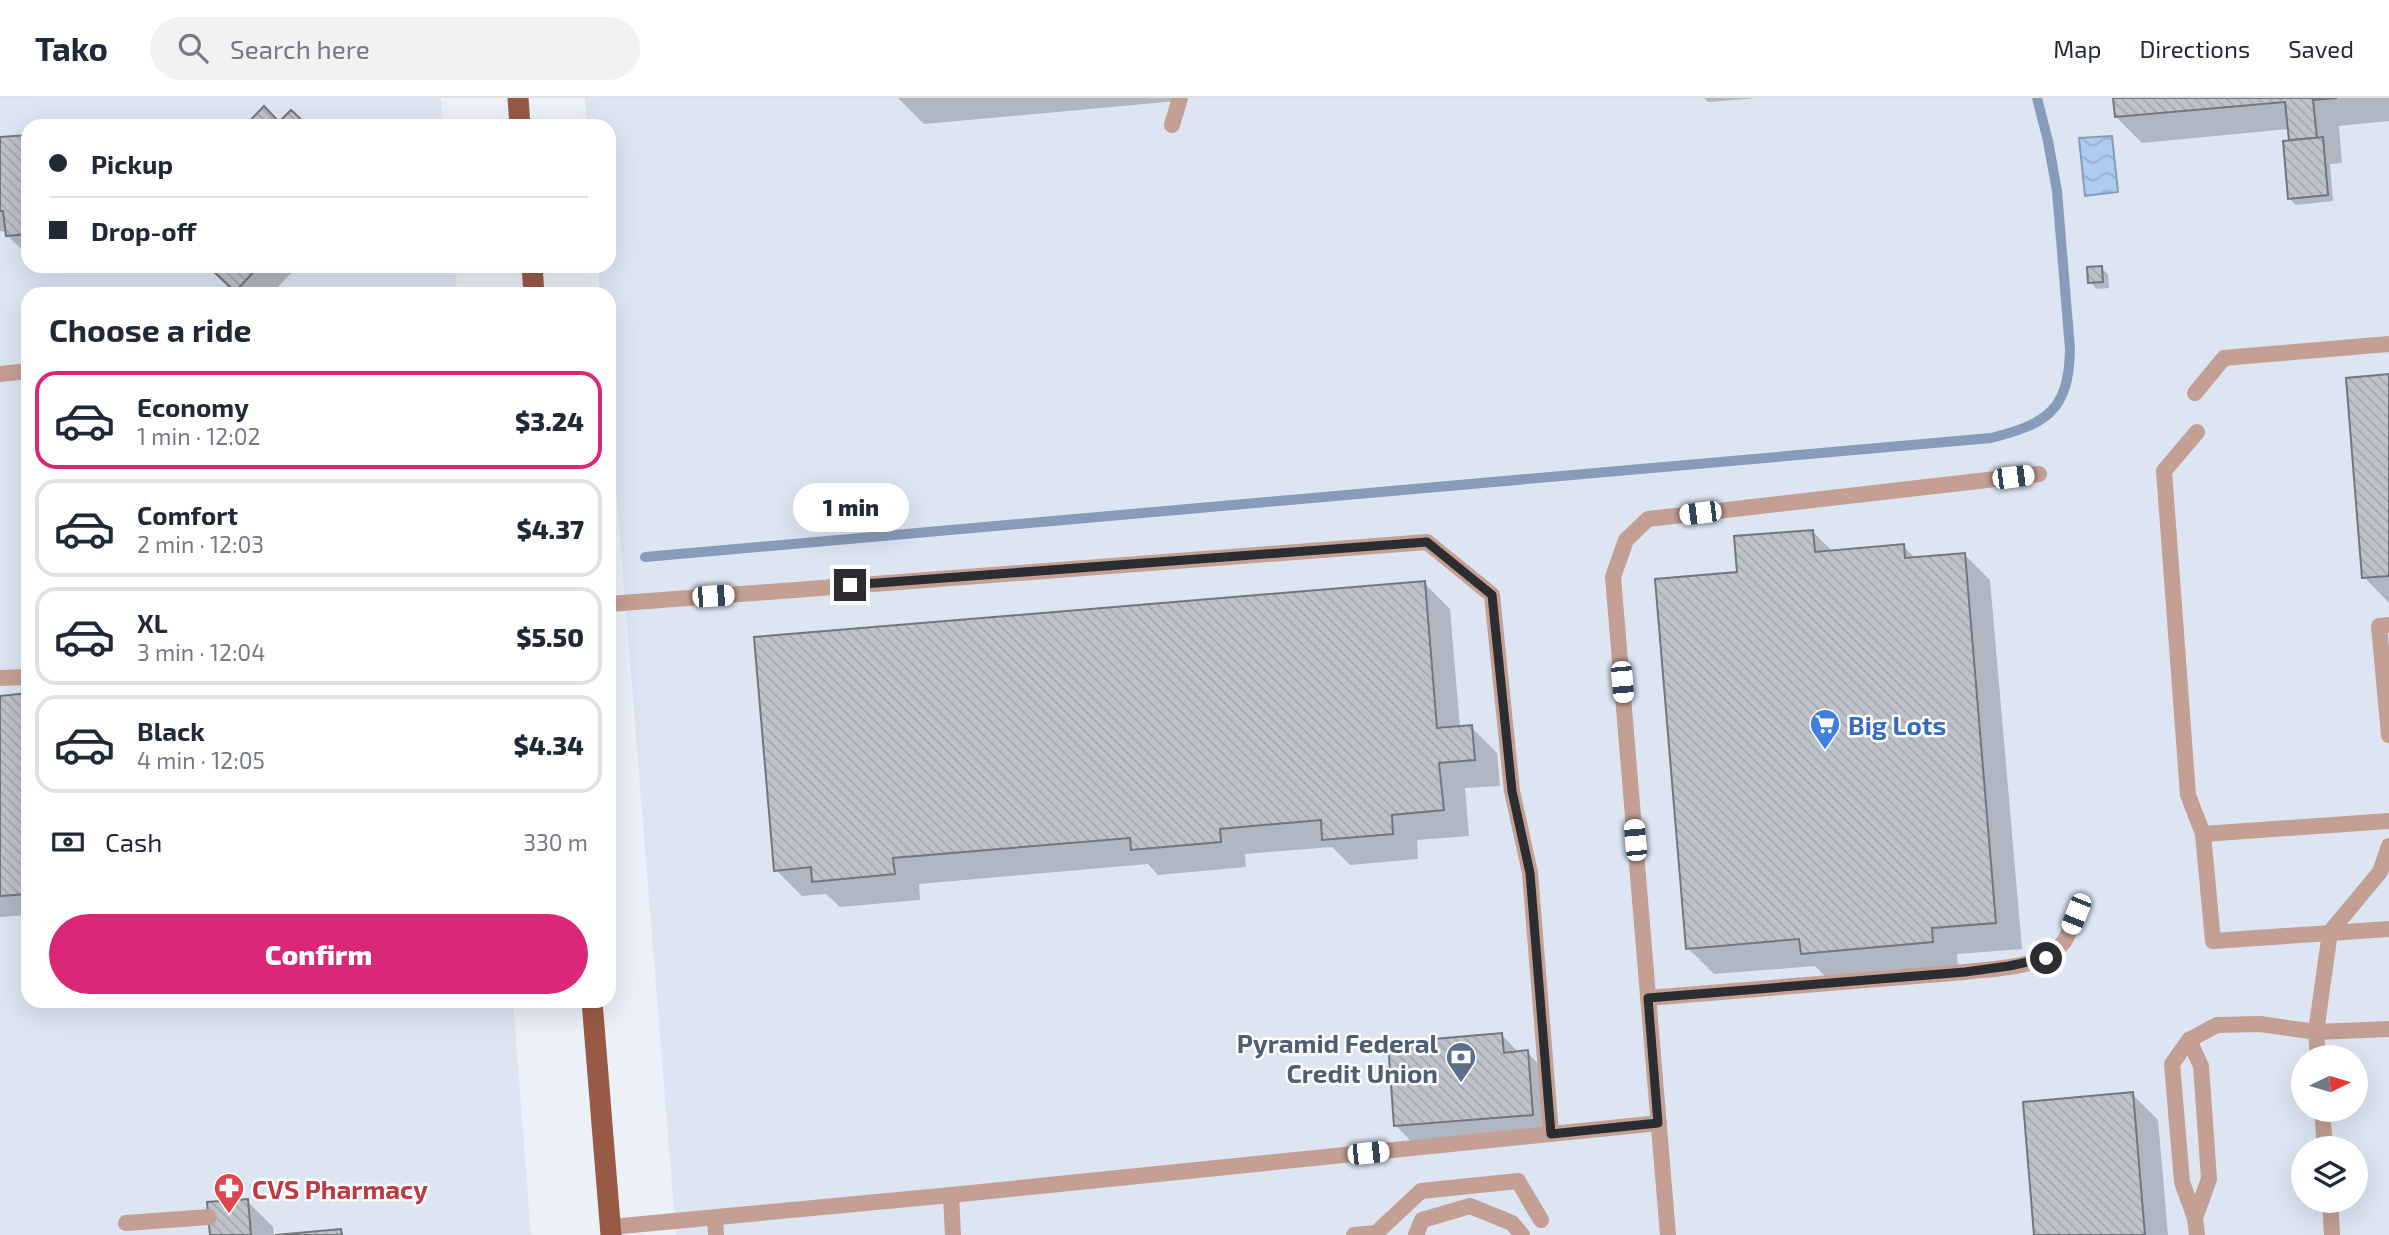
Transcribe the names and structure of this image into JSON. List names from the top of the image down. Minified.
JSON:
{"places":{"supermarket":["Big Lots"],"bank":["Pyramid Federal Credit Union"],"pharmacy":["CVS Pharmacy"]},"north":"right","page":{"header":"Tako","search":"Search here","nav":["Map","Directions","Saved"],"banner":["Pickup","Drop-off"],"heading":"Choose a ride","list":[{"name":"Economy","note":"1 min · 12:02","value":"$3.24"},{"name":"Comfort","note":"2 min · 12:03","value":"$4.37"},{"name":"XL","note":"3 min · 12:04","value":"$5.50"},{"name":"Black","note":"4 min · 12:05","value":"$4.34"}],"bubble":"1 min","pay":["Cash","330 m"],"buttons":"Confirm"}}
